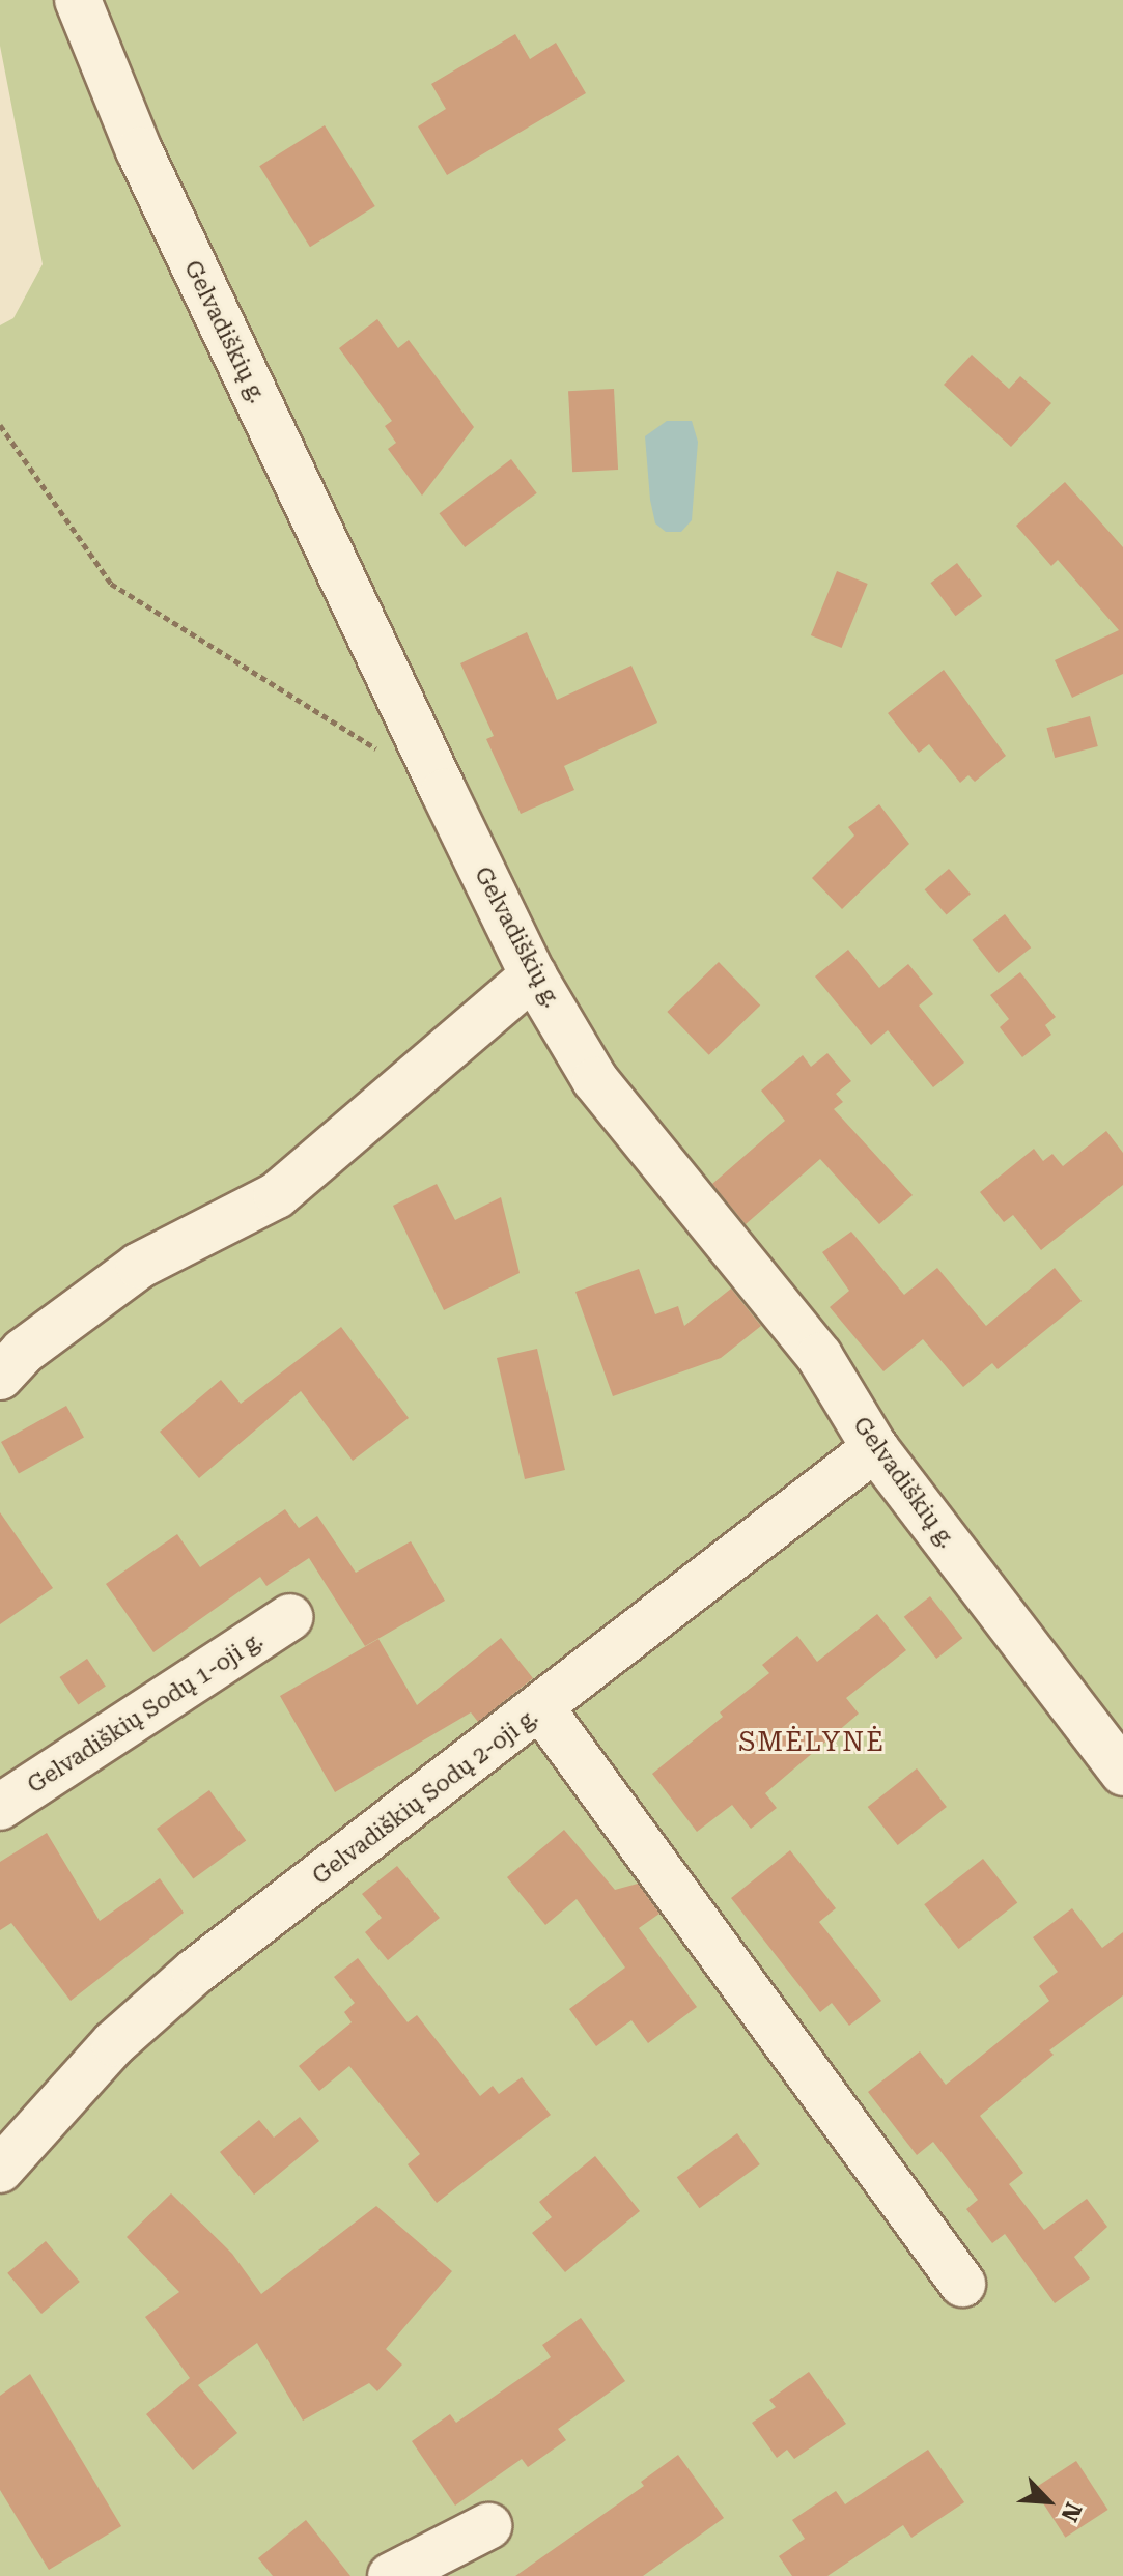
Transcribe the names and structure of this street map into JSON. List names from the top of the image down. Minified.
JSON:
{"streets":{"street":["Gelvadiškių g.","Gelvadiškių Sodų 1-oji g.","Gelvadiškių Sodų 2-oji g."]},"crossings":[["Gelvadiškių g.","Gelvadiškių Sodų 2-oji g."]],"districts":["SMĖLYNĖ"],"north":"bottom right"}
